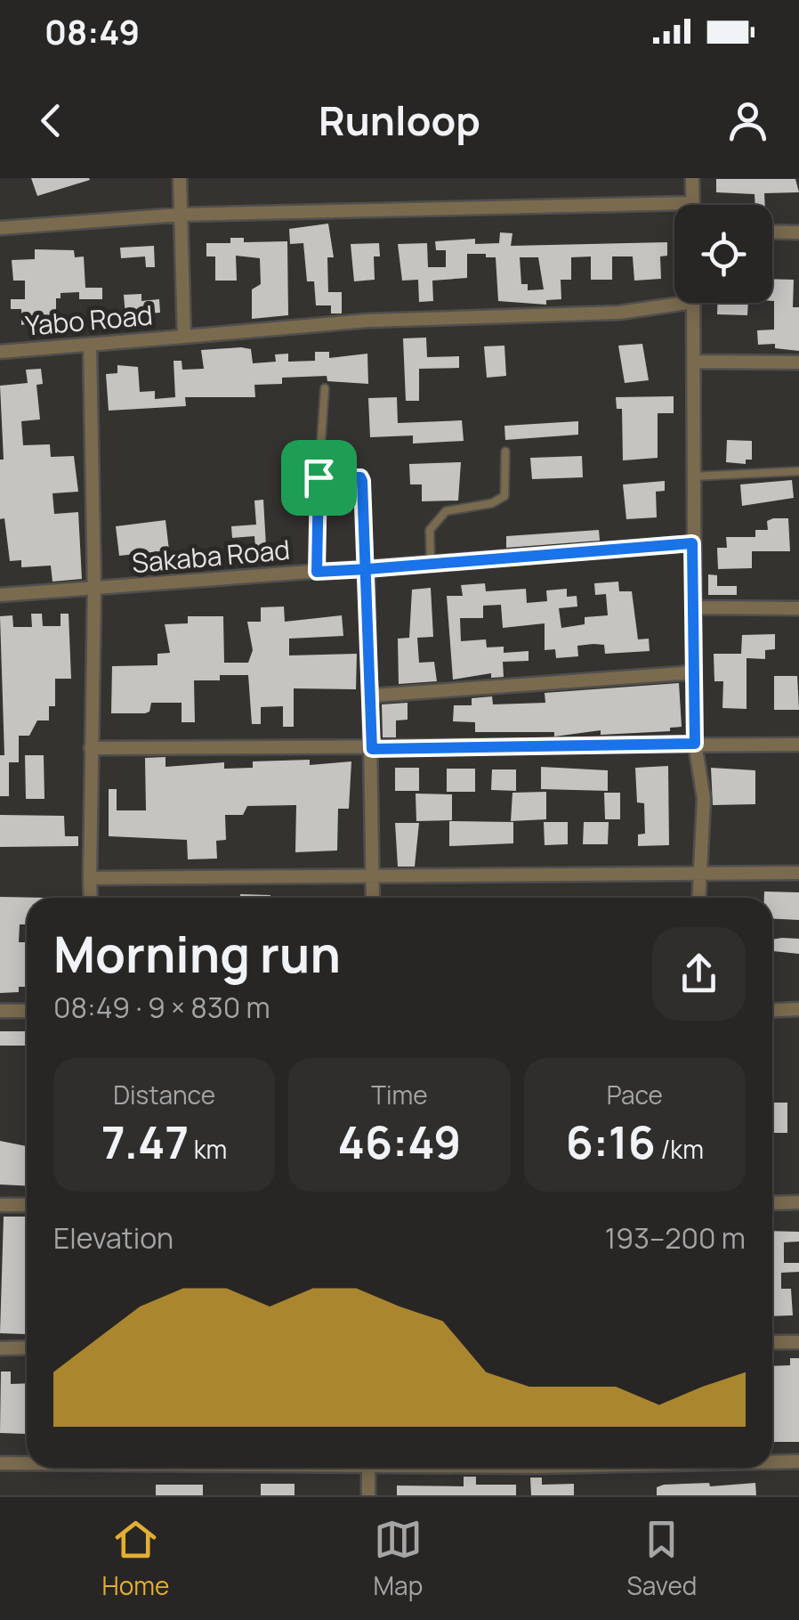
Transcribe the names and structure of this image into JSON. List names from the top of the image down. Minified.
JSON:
{"streets":{"street":["Yabo Road","Sakaba Road"]},"page":{"status":"08:49","header":"Runloop","heading":["Morning run","08:49 · 9 × 830 m"],"stats":[["Distance","7.47 km"],["Time","46:49"],["Pace","6:16 /km"]],"chart":["Elevation","193–200 m"],"tabs":["Home","Map","Saved"]}}
